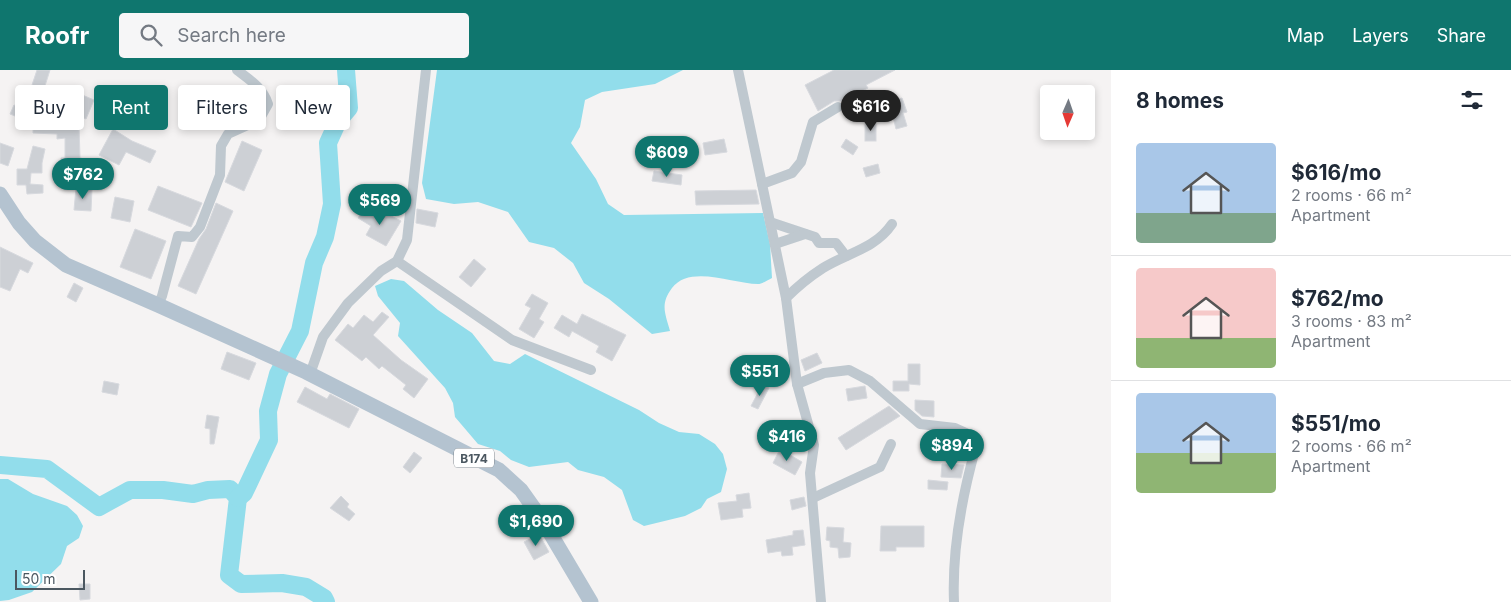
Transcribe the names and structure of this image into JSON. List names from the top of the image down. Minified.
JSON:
{"streets":{"main road":["B174"]},"scale_bar":"50 m","north":"bottom","page":{"header":"Roofr","search":"Search here","nav":["Map","Layers","Share"],"heading":"8 homes","chip":["Buy","Rent","Filters","New"],"price":["$616","$609","$762","$569","$551","$416","$894","$1,690"],"list":[{"name":"$616/mo","note":"2 rooms · 66 m² · Apartment"},{"name":"$762/mo","note":"3 rooms · 83 m² · Apartment"},{"name":"$551/mo","note":"2 rooms · 66 m² · Apartment"}],"scale":"50 m"}}
